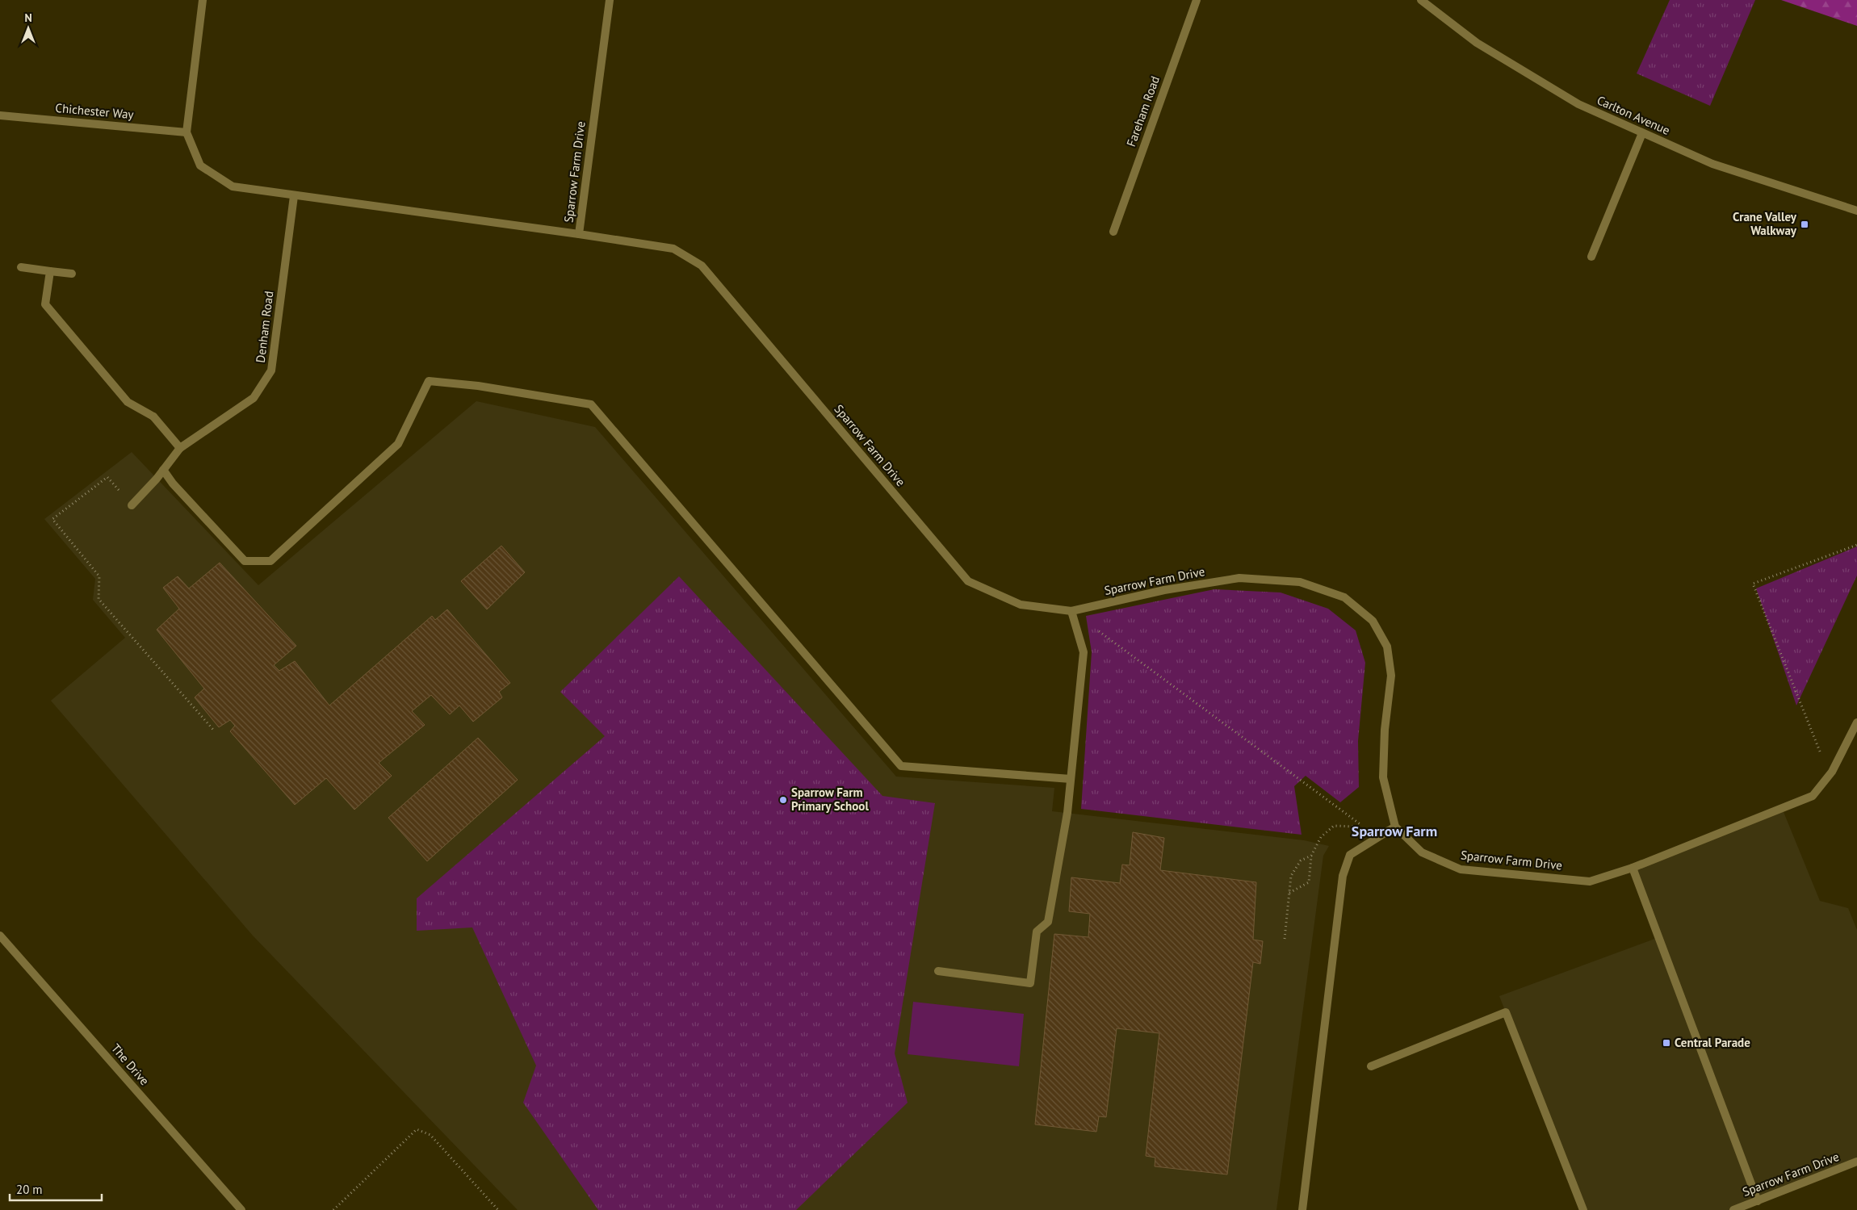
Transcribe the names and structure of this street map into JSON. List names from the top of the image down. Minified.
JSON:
{"streets":{"street":["Chichester Way","Fareham Road","Carlton Avenue","Sparrow Farm Drive","Denham Road","The Drive"]},"districts":["Sparrow Farm"],"places":{"transit":["Crane Valley Walkway","Central Parade"],"other":["Sparrow Farm Primary School"]},"scale_bar":"20 m","north":"top"}
